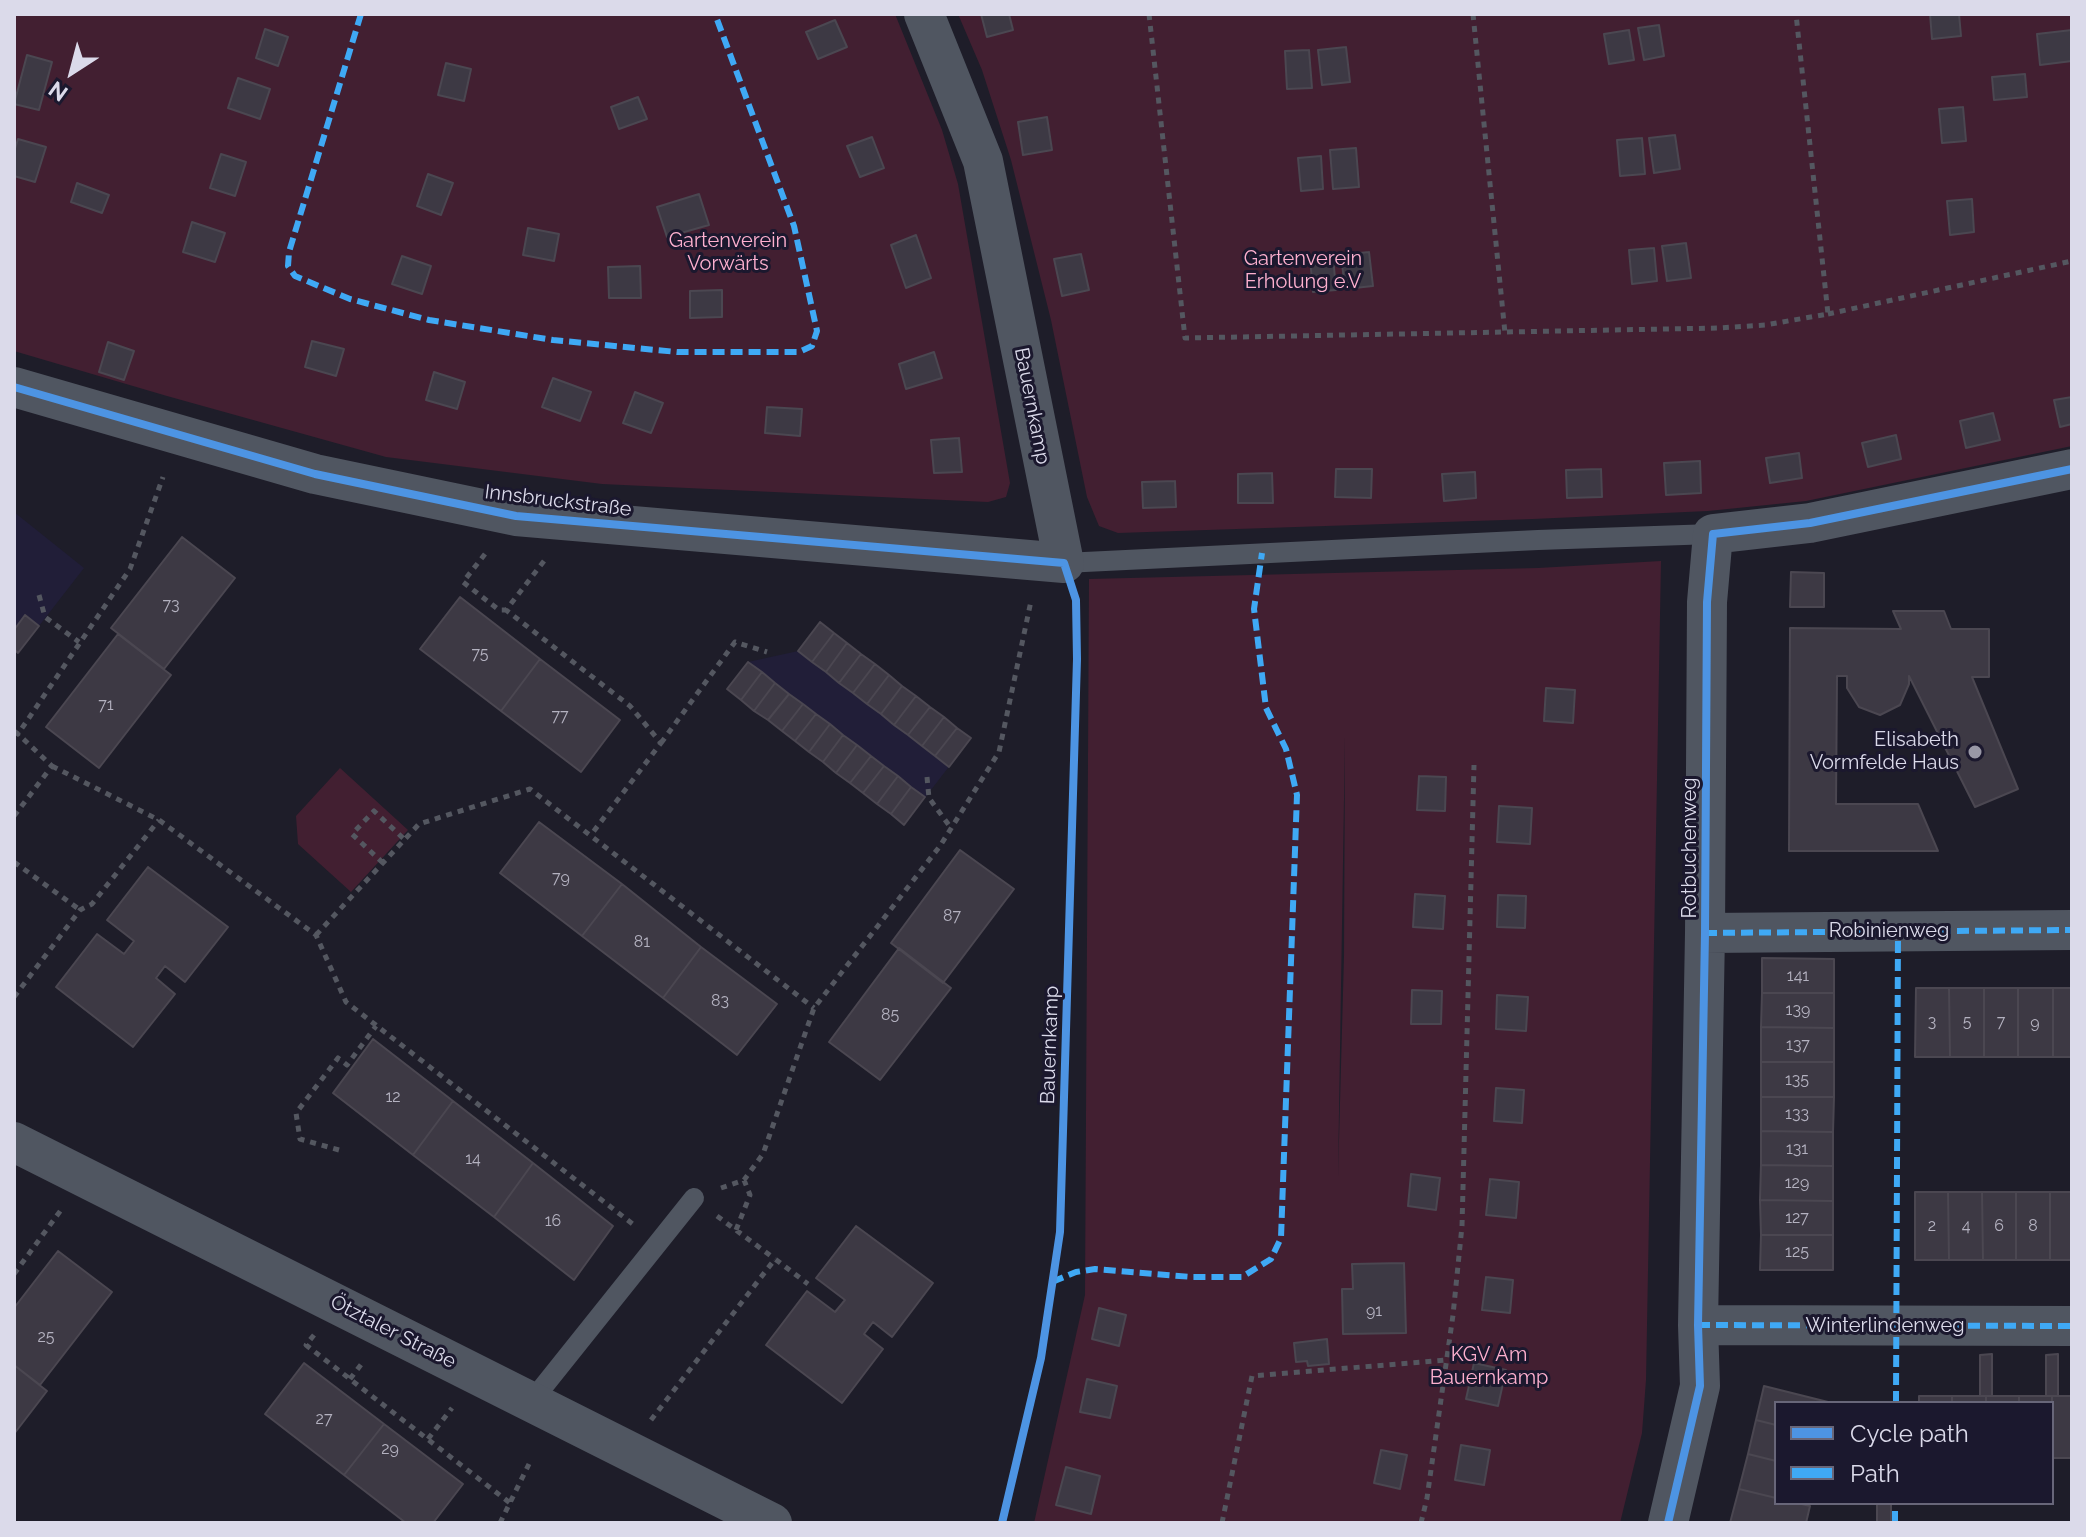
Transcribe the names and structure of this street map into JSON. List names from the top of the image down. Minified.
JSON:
{"streets":{"street":["Bauernkamp","Innsbruckstraße","Rotbuchenweg","Robinienweg","Winterlindenweg","Ötztaler Straße"]},"crossings":[["Bauernkamp","Innsbruckstraße"],["Rotbuchenweg","Robinienweg"],["Rotbuchenweg","Winterlindenweg"]],"parks":["Gartenverein Vorwärts","Gartenverein Erholung e.V","KGV Am Bauernkamp"],"places":["Elisabeth Vormfelde Haus"],"house_numbers":["73","75","71","77","79","87","81","141","83","139","85","3","5","7","9","137","135","12","133","131","14","129","127","16","2","4","6","8","125","91","25","27","29"],"legend":["Cycle path","Path"],"north":"bottom left"}
